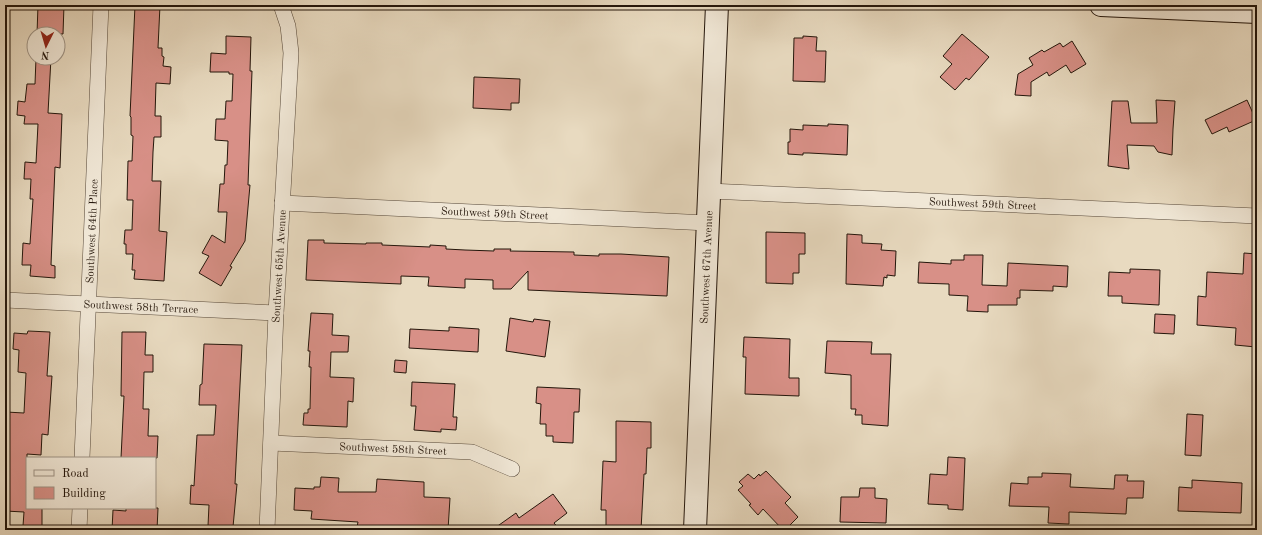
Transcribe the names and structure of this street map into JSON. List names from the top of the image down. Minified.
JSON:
{"streets":{"main road":["Southwest 67th Avenue"],"street":["Southwest 59th Street","Southwest 64th Place","Southwest 65th Avenue","Southwest 58th Terrace","Southwest 58th Street"]},"crossings":[["Southwest 59th Street","Southwest 65th Avenue"],["Southwest 59th Street","Southwest 67th Avenue"],["Southwest 64th Place","Southwest 58th Terrace"],["Southwest 65th Avenue","Southwest 58th Terrace"],["Southwest 65th Avenue","Southwest 58th Street"]],"legend":["Road","Building"],"north":"bottom"}
